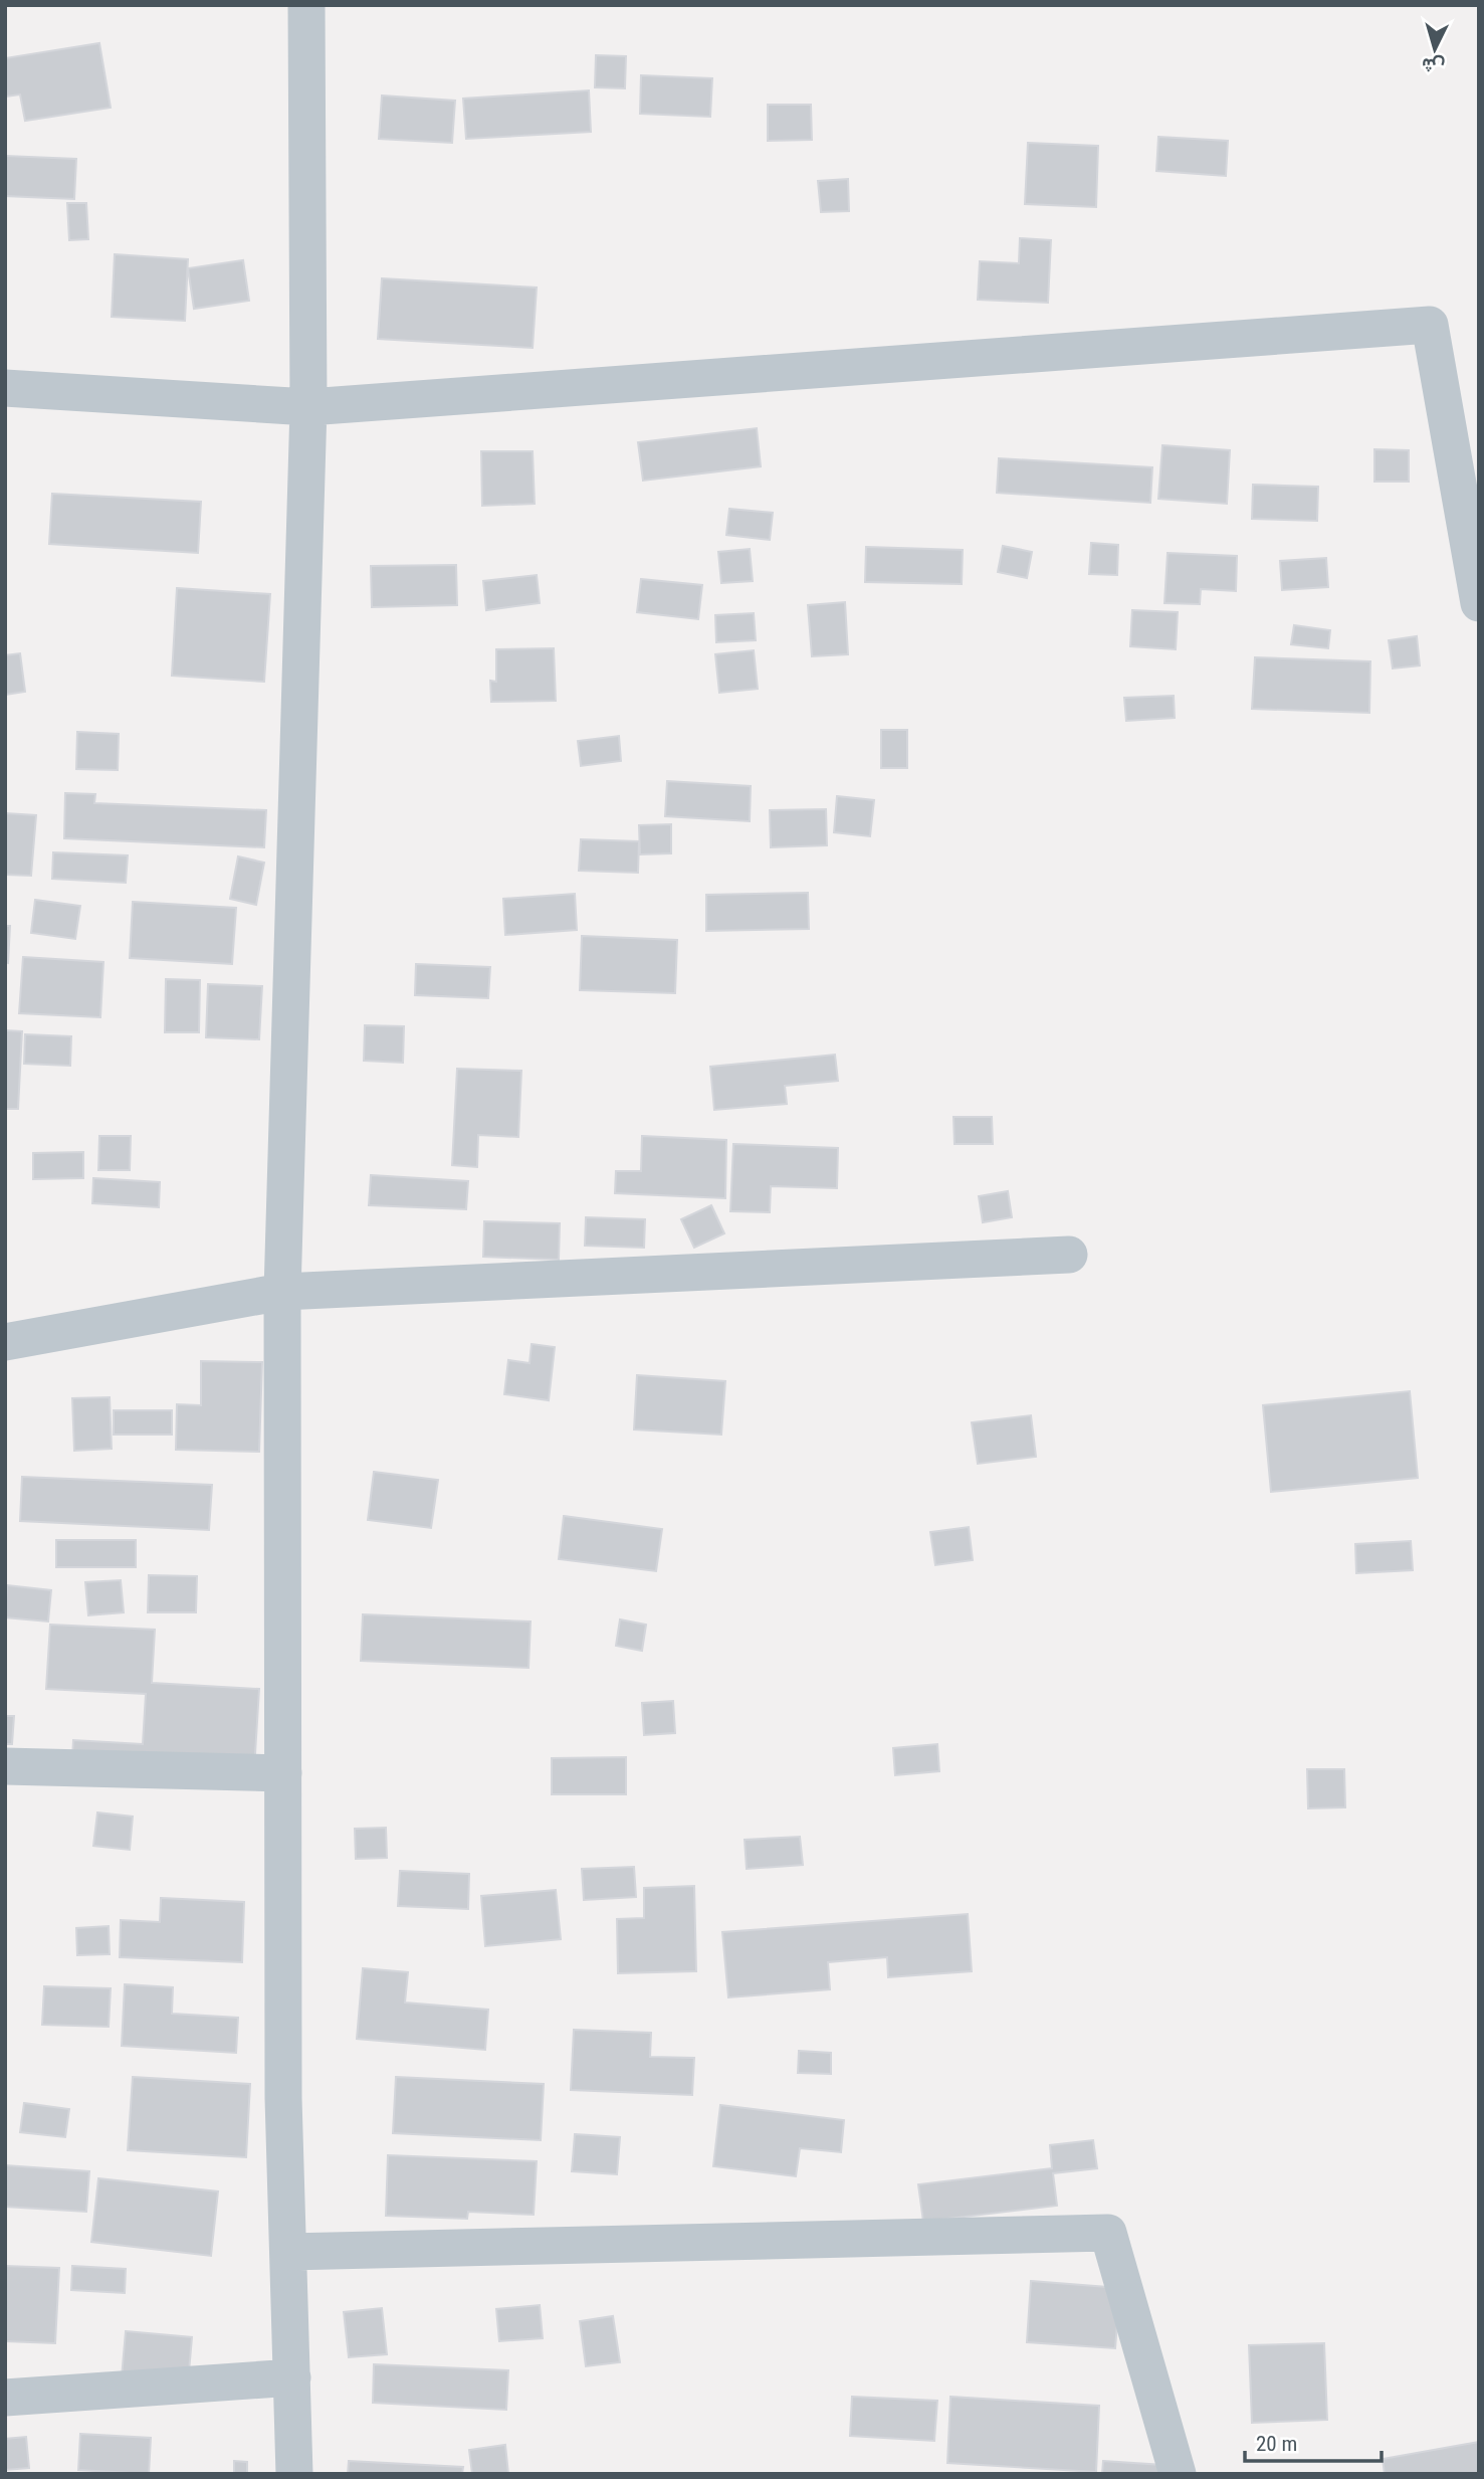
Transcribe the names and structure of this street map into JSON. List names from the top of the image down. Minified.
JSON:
{"scale_bar":"20 m","north":"bottom"}
